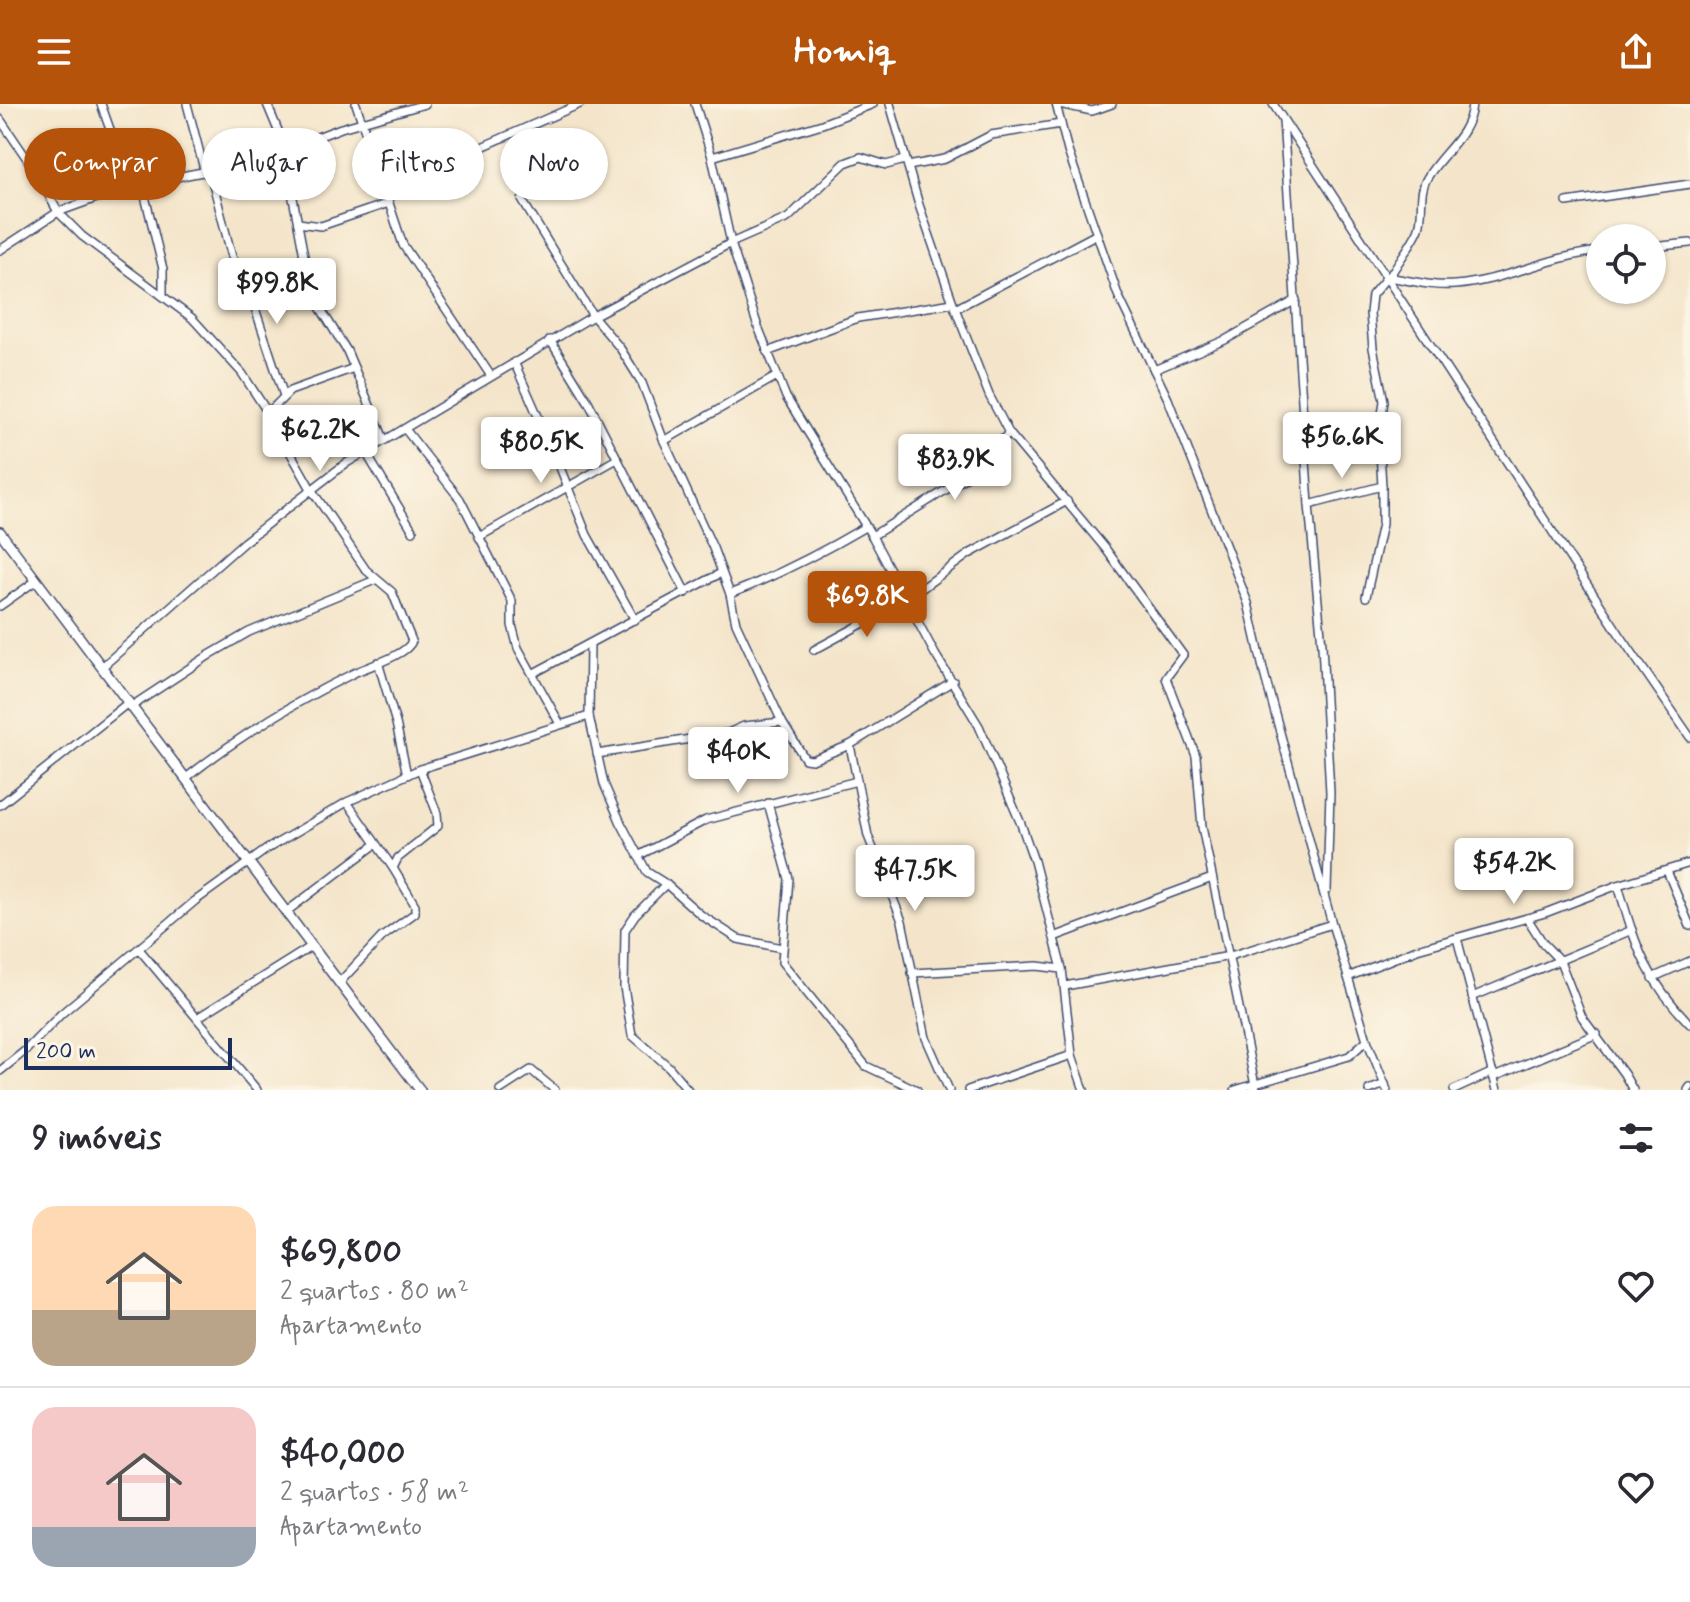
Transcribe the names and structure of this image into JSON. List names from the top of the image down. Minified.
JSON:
{"scale_bar":"200 m","page":{"header":"Homiq","chip":["Comprar","Alugar","Filtros","Novo"],"price":["$99.8K","$62.2K","$56.6K","$80.5K","$83.9K","$69.8K","$40K","$54.2K","$47.5K"],"scale":"200 m","heading":"9 imóveis","list":[{"name":"$69,800","note":"2 quartos · 80 m² · Apartamento"},{"name":"$40,000","note":"2 quartos · 58 m² · Apartamento"}]}}
